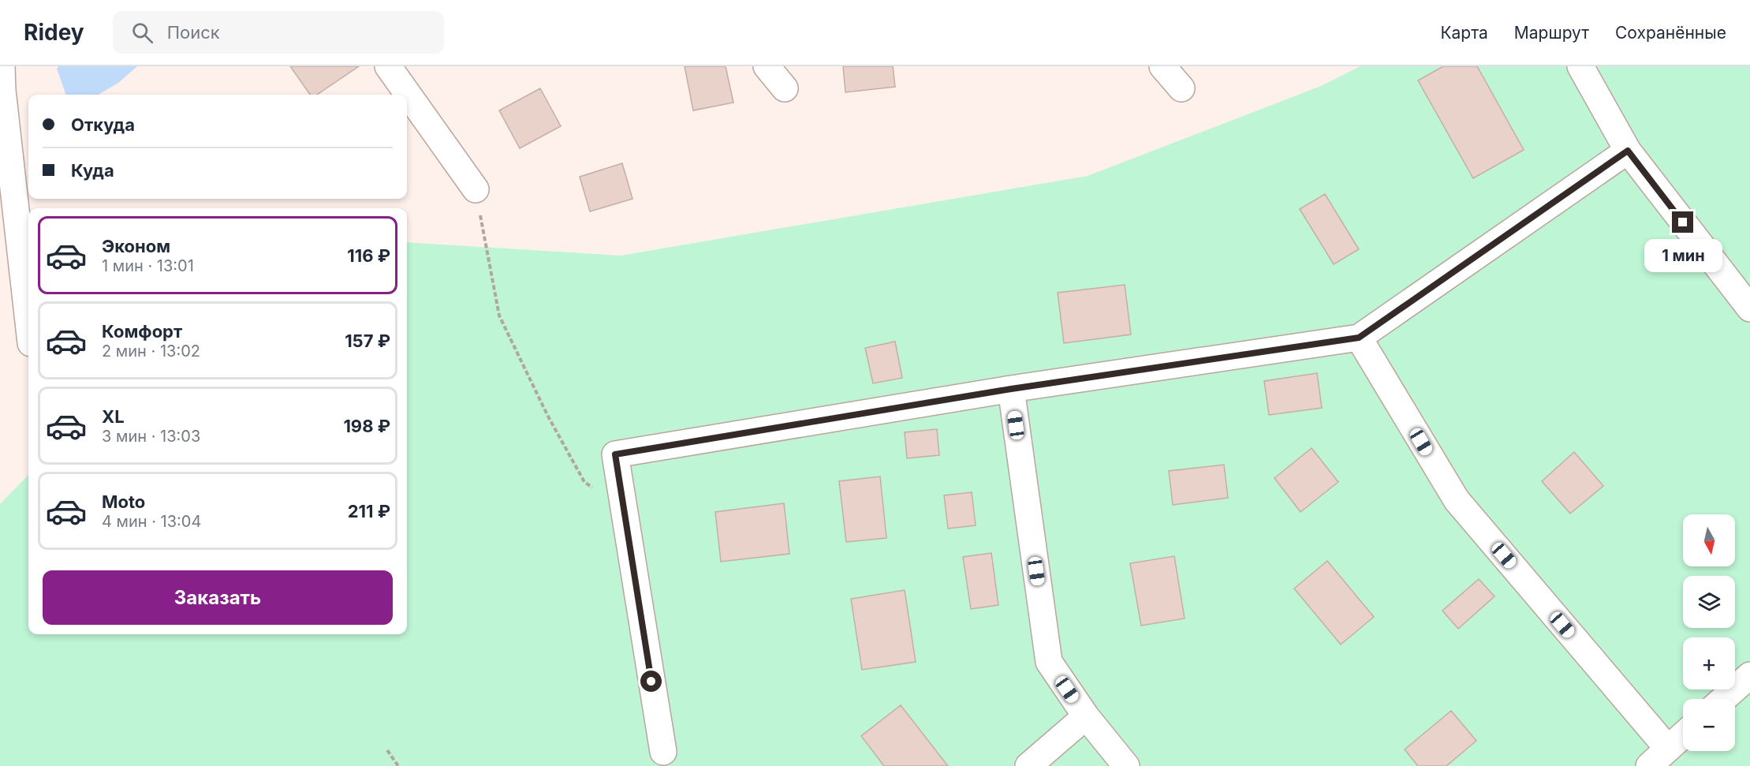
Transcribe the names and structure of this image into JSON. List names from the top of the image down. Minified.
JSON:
{"north":"bottom","page":{"header":"Ridey","search":"Поиск","nav":["Карта","Маршрут","Сохранённые"],"banner":["Откуда","Куда"],"list":[{"name":"Эконом","note":"1 мин · 13:01","value":"116 ₽"},{"name":"Комфорт","note":"2 мин · 13:02","value":"157 ₽"},{"name":"XL","note":"3 мин · 13:03","value":"198 ₽"},{"name":"Moto","note":"4 мин · 13:04","value":"211 ₽"}],"bubble":"1 мин","map_buttons":["+","−"],"buttons":"Заказать"}}
